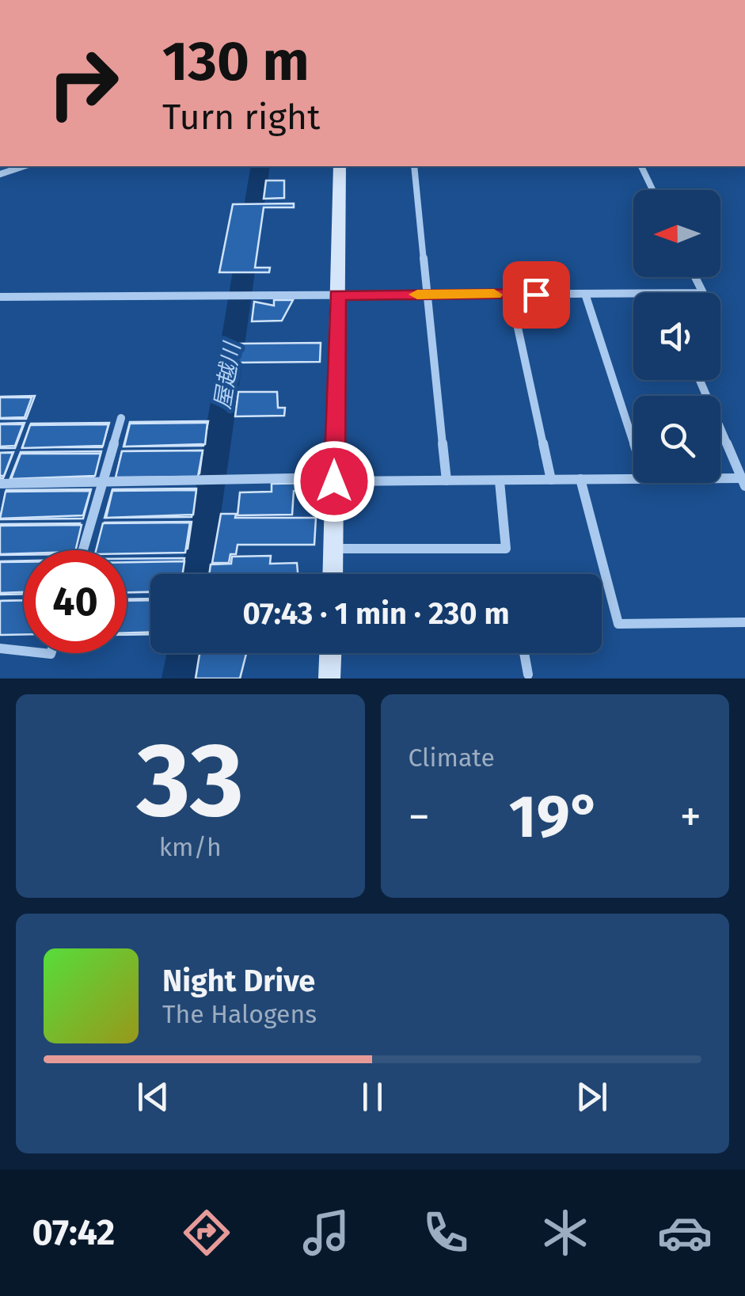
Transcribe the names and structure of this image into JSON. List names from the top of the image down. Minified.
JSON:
{"water":["屋越川"],"north":"left","page":{"turn":["130 m","Turn right"],"limit":"40","trip":"07:43 · 1 min · 230 m","tile":[["33","km/h"],"Climate"],"heat":["−","19°","+"],"song":["Night Drive","The Halogens"],"tabs":"07:42"}}
